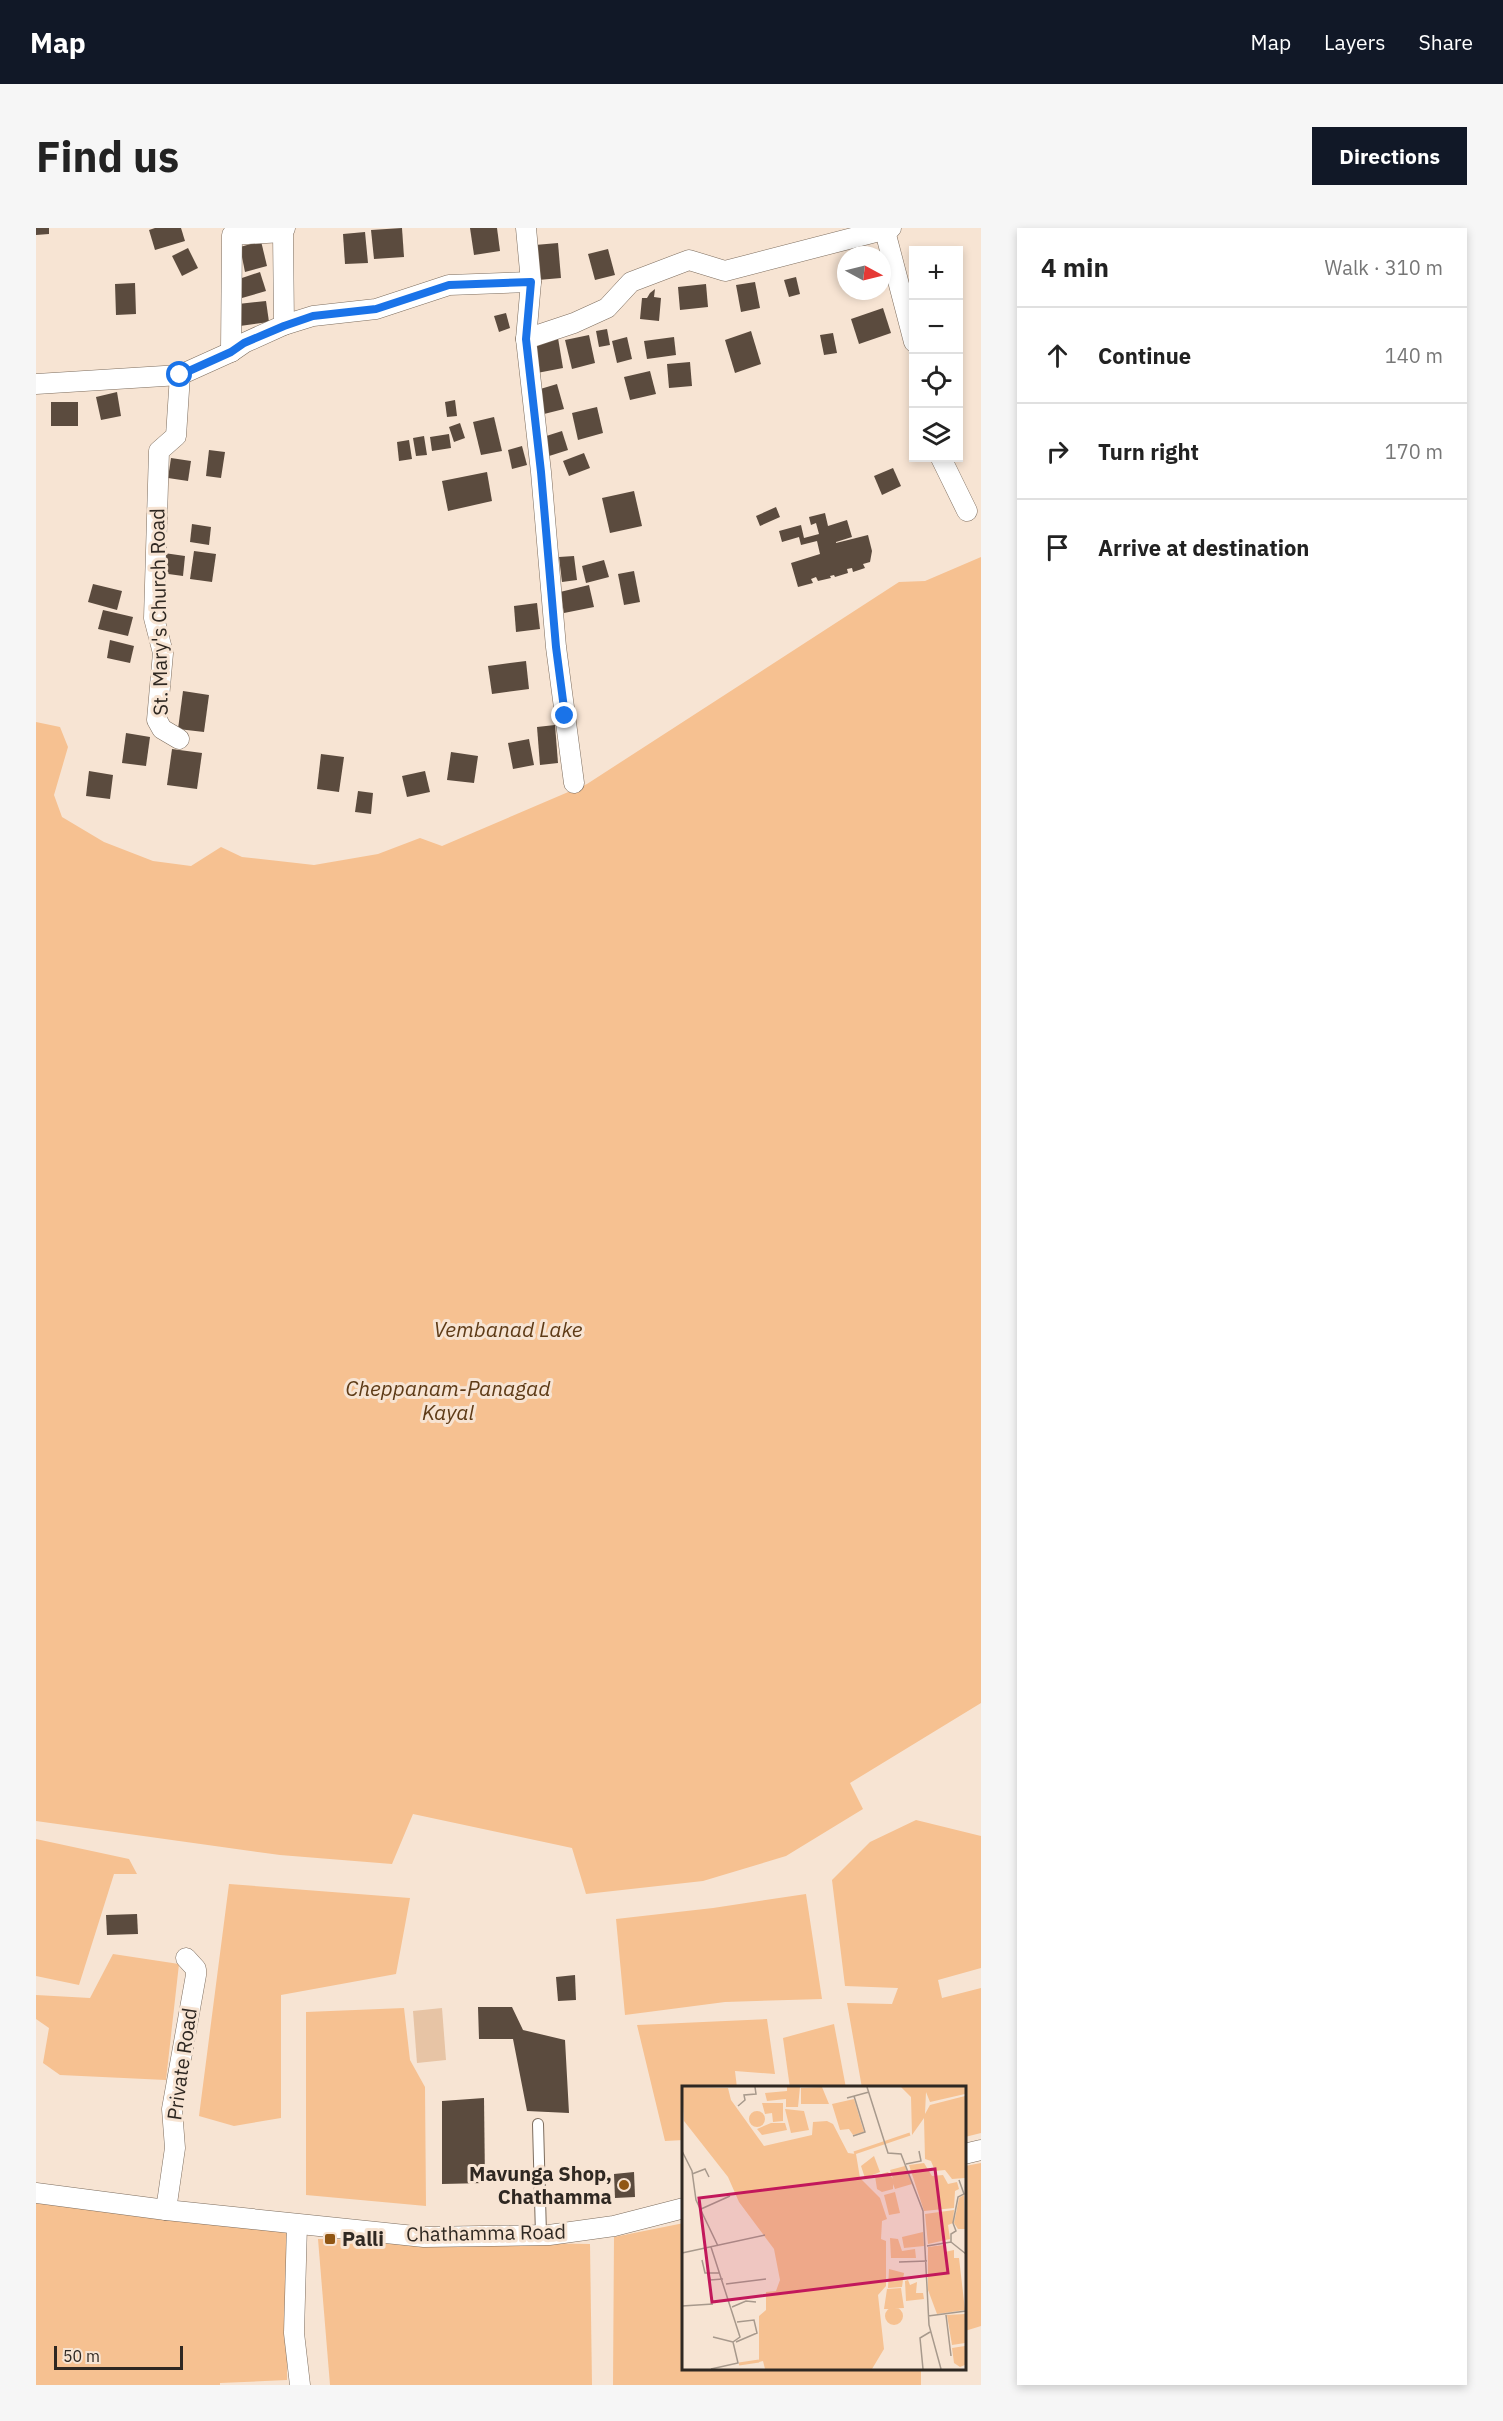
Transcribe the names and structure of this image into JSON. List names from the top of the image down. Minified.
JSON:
{"streets":{"street":["St. Mary's Church Road","Private Road","Chathamma Road"]},"crossings":[["Private Road","Chathamma Road"]],"water":["Vembanad Lake","Cheppanam-Panagad Kayal"],"places":{"other":["Mavunga Shop, Chathamma"],"transit":["Palli"]},"scale_bar":"50 m","north":"right","page":{"header":"Map","nav":["Map","Layers","Share"],"buttons":"Directions","title":"Find us","heading":["4 min","Walk · 310 m"],"map_buttons":["+","−"],"list":[["Continue","140 m"],["Turn right","170 m"],"Arrive at destination"],"scale":"50 m"}}
